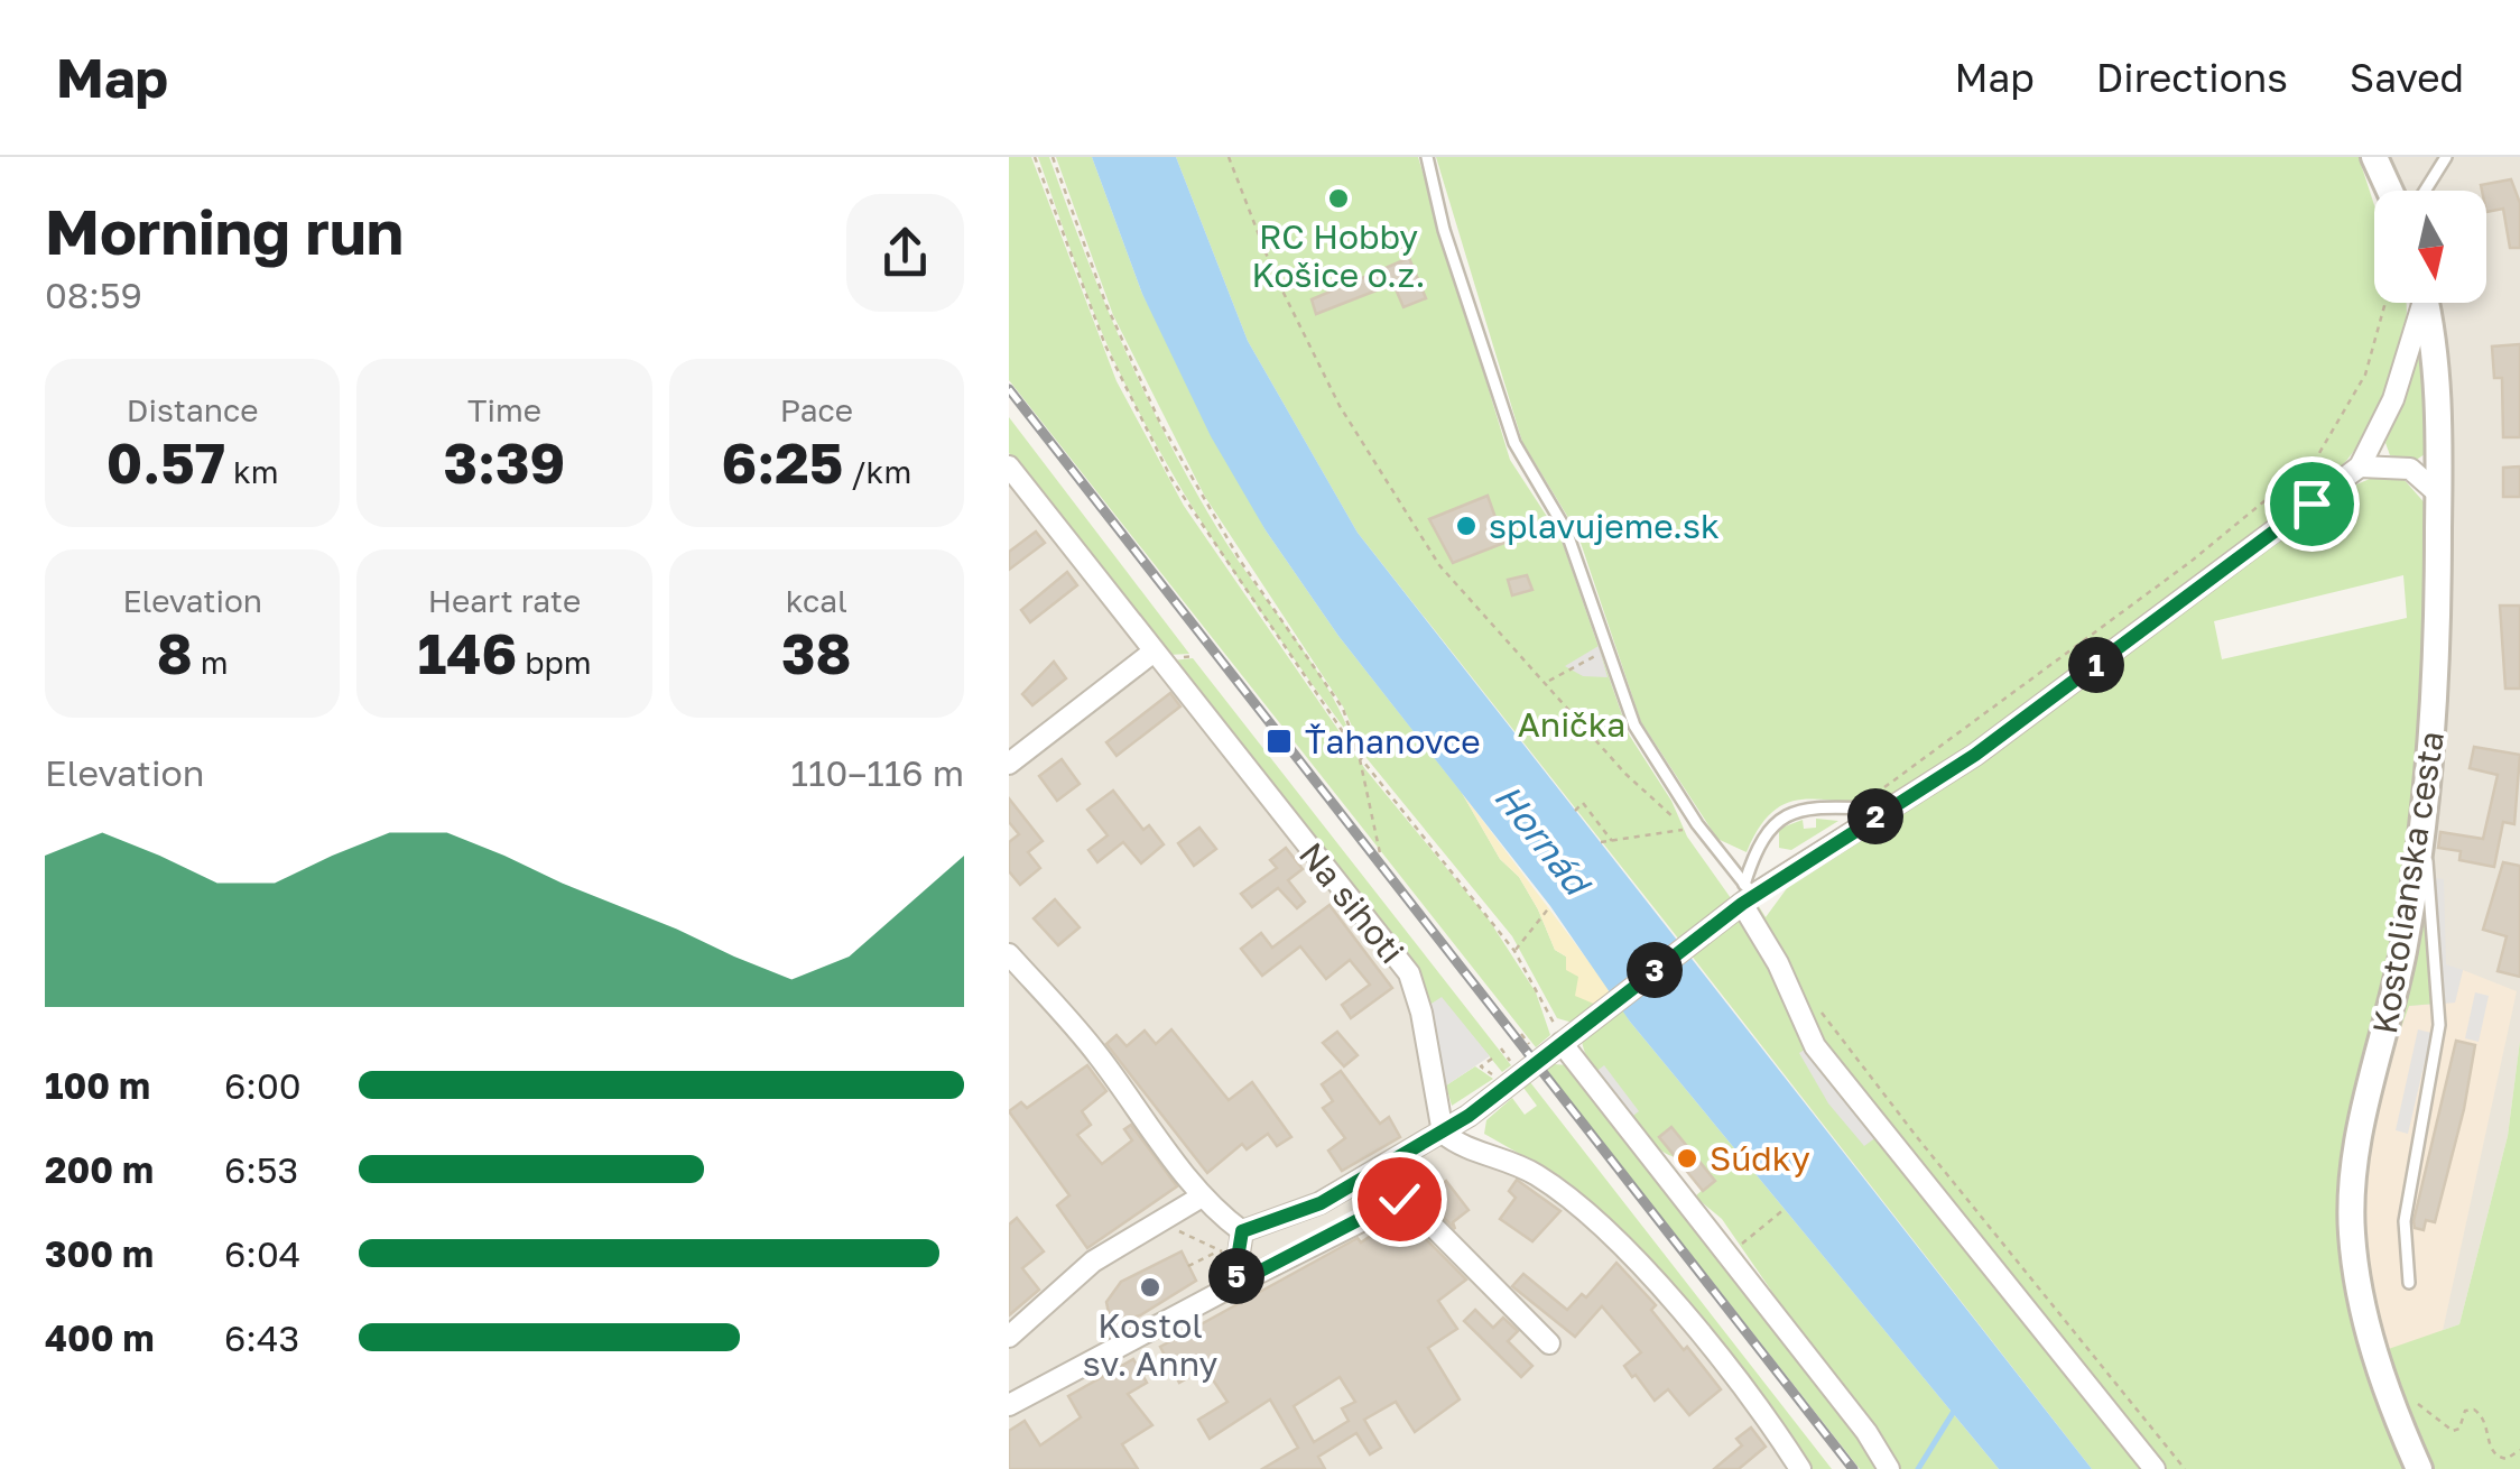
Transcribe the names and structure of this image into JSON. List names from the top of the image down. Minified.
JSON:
{"streets":{"street":["Kostolianska cesta","Na sihoti"]},"water":["Hornád"],"parks":["Anička"],"places":{"other":["RC Hobby Košice o.z.","splavujeme.sk","Súdky","Kostol sv. Anny"],"transit":["Ťahanovce"]},"north":"bottom","page":{"header":"Map","nav":["Map","Directions","Saved"],"heading":["Morning run","08:59"],"stats":[["Distance","0.57 km"],["Time","3:39"],["Pace","6:25 /km"],["Elevation","8 m"],["Heart rate","146 bpm"],["kcal","38"]],"pins":["1","2","3","5"],"chart":["Elevation","110–116 m"],"list":[{"name":"100 m","note":"6:00"},{"name":"200 m","note":"6:53"},{"name":"300 m","note":"6:04"},{"name":"400 m","note":"6:43"}]}}
